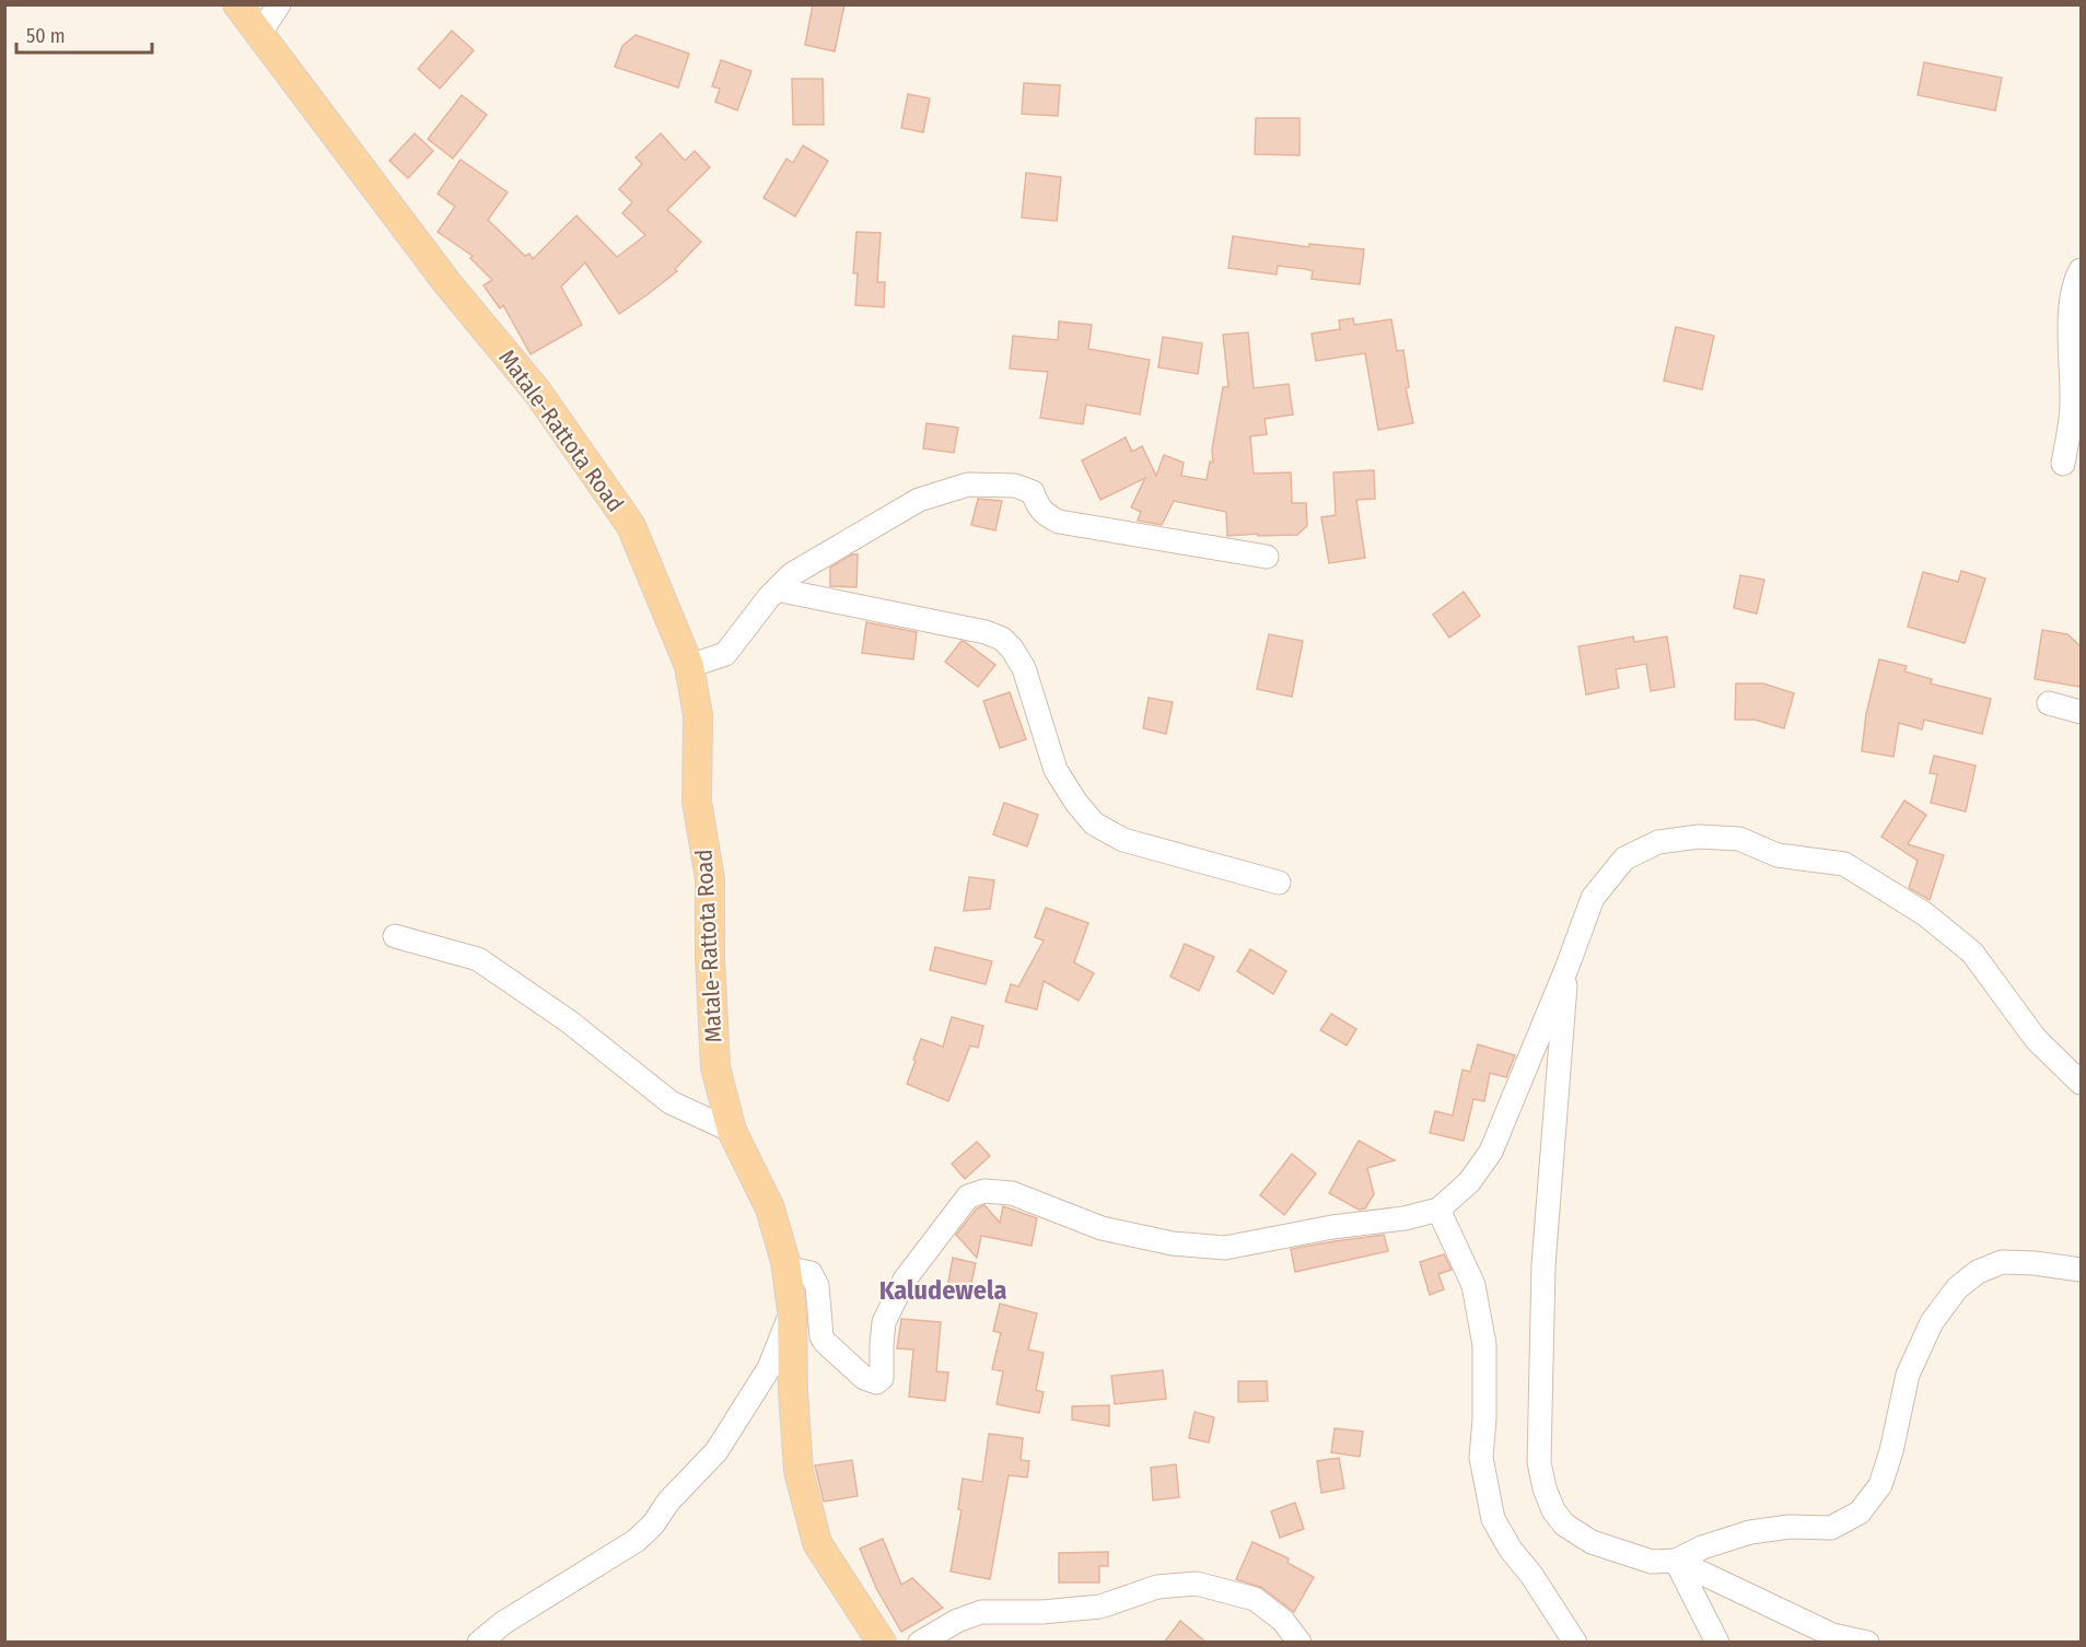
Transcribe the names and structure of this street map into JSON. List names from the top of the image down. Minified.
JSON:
{"streets":{"main road":["Matale-Rattota Road"]},"districts":["Kaludewela"],"scale_bar":"50 m"}
